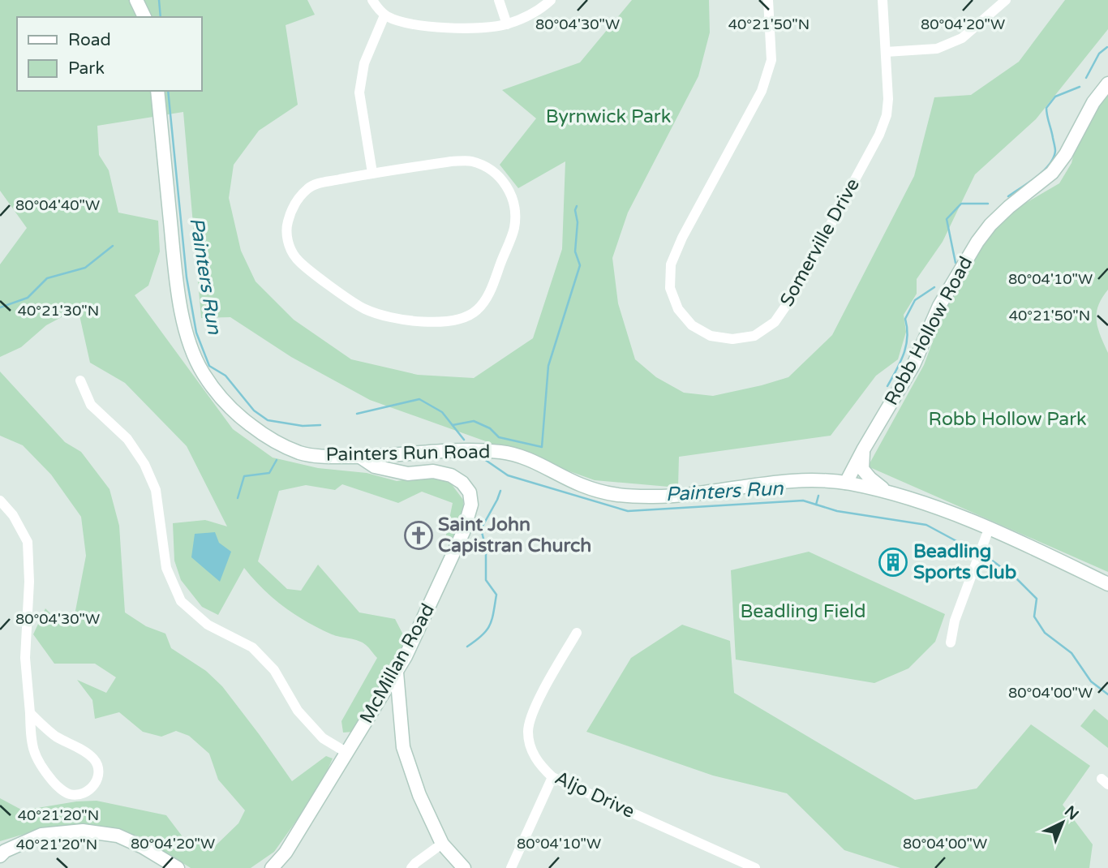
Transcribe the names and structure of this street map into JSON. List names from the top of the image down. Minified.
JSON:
{"streets":{"street":["Somerville Drive","Robb Hollow Road","Painters Run Road","McMillan Road","Aljo Drive"]},"crossings":[["Robb Hollow Road","Painters Run Road"],["Painters Run Road","McMillan Road"]],"water":["Painters Run"],"parks":["Byrnwick Park","Robb Hollow Park","Beadling Field"],"places":{"church":["Saint John Capistran Church"],"building":["Beadling Sports Club"]},"legend":["Road","Park"],"north":"top right","coordinates":["40°21'50\"N","80°04'30\"W","80°04'20\"W","80°04'40\"W","80°04'10\"W","40°21'30\"N","80°04'00\"W","40°21'20\"N"]}
